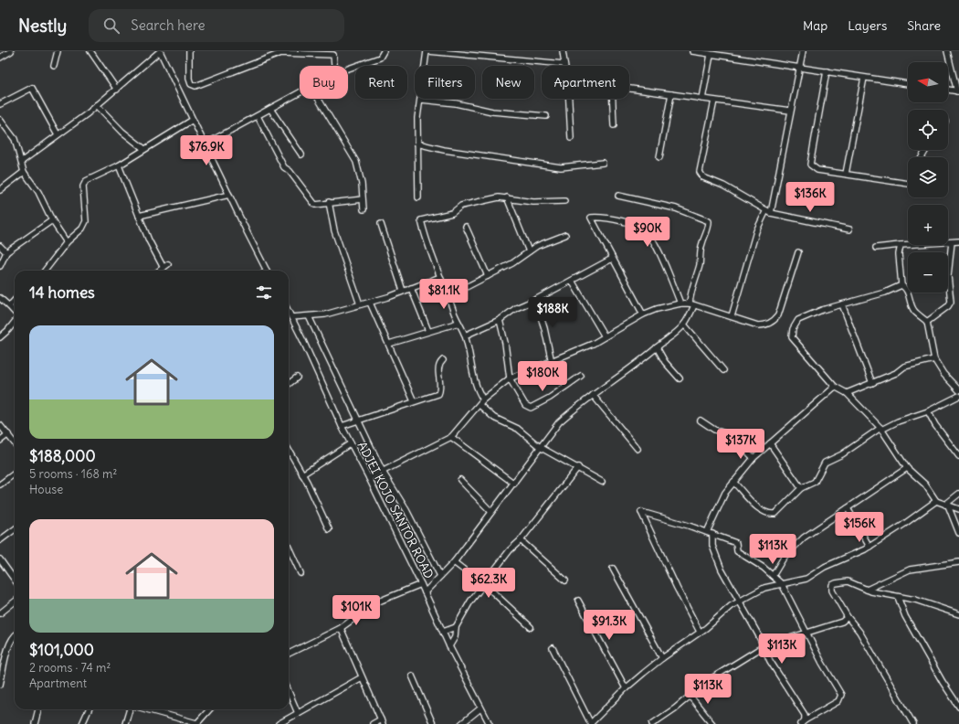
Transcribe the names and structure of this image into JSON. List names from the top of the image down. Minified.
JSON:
{"streets":{"street":["ADJEI KOJO SANTOR ROAD"]},"north":"left","page":{"header":"Nestly","search":"Search here","nav":["Map","Layers","Share"],"map_buttons":["+","−"],"chip":["Buy","Rent","Filters","New","Apartment"],"price":["$76.9K","$136K","$90K","$81.1K","$188K","$180K","$137K","$156K","$113K","$62.3K","$101K","$91.3K","$113K","$113K"],"heading":"14 homes","list":[{"name":"$188,000","note":"5 rooms · 168 m² · House"},{"name":"$101,000","note":"2 rooms · 74 m² · Apartment"}]}}
